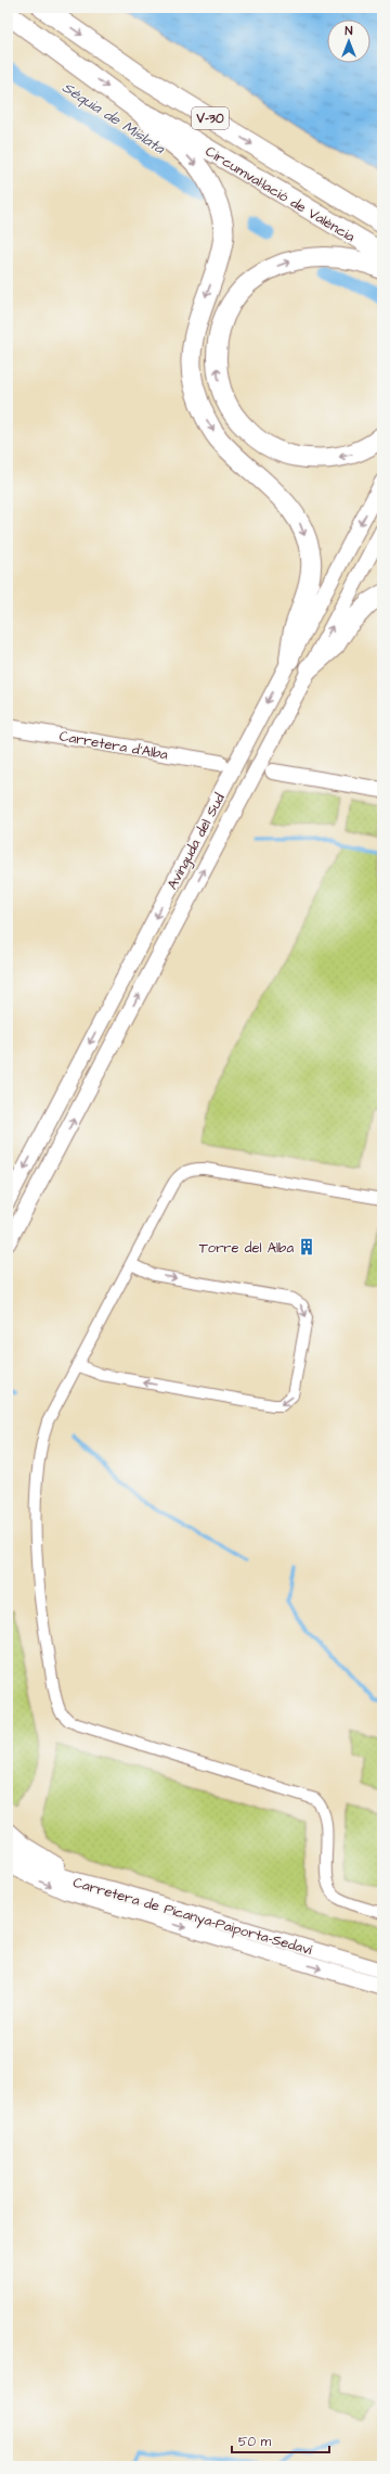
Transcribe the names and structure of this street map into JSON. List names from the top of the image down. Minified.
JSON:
{"streets":{"highway":["V-30","Circumval·lació de València"],"main road":["Carretera d'Alba","Avinguda del Sud","Carretera de Picanya-Paiporta-Sedaví"]},"water":["Séquia de Mislata"],"places":{"building":["Torre del Alba"]},"scale_bar":"50 m","north":"top"}
